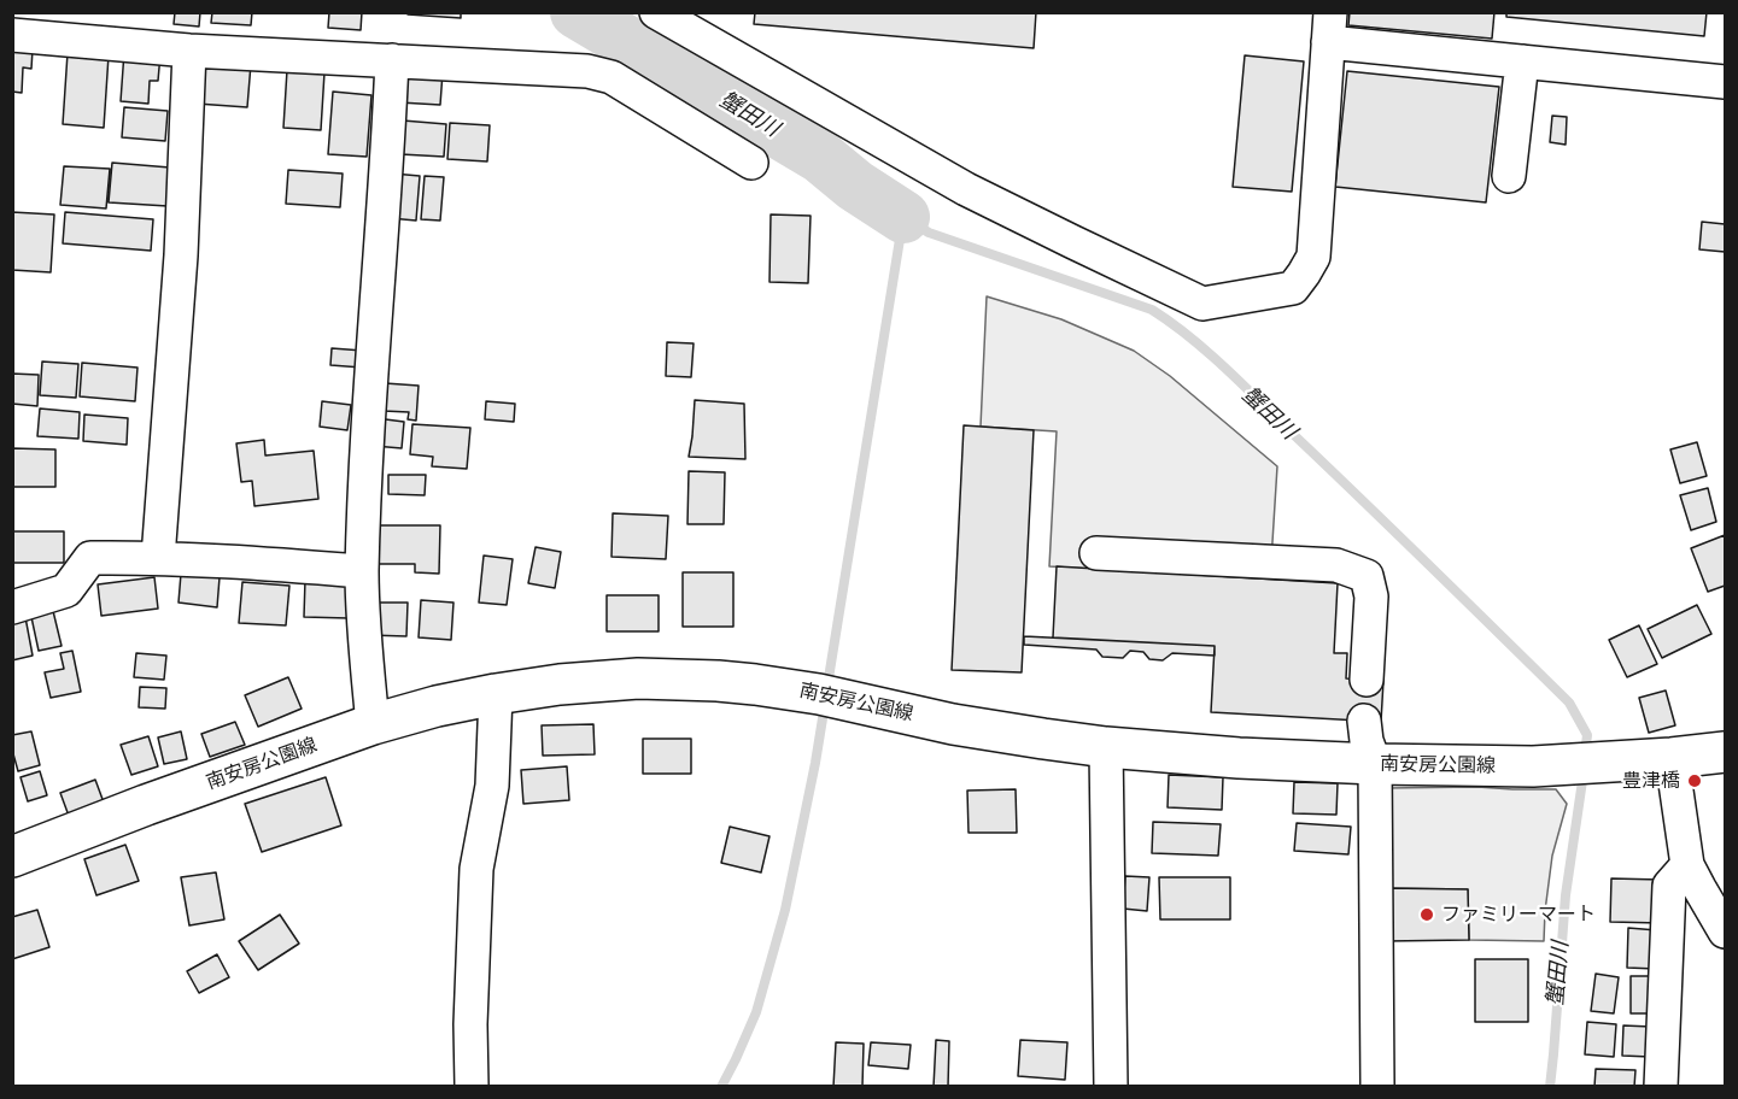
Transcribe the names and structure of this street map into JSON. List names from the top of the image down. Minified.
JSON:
{"streets":{"main road":["南安房公園線"]},"water":["蟹田川"],"places":["豊津橋","ファミリーマート"]}
